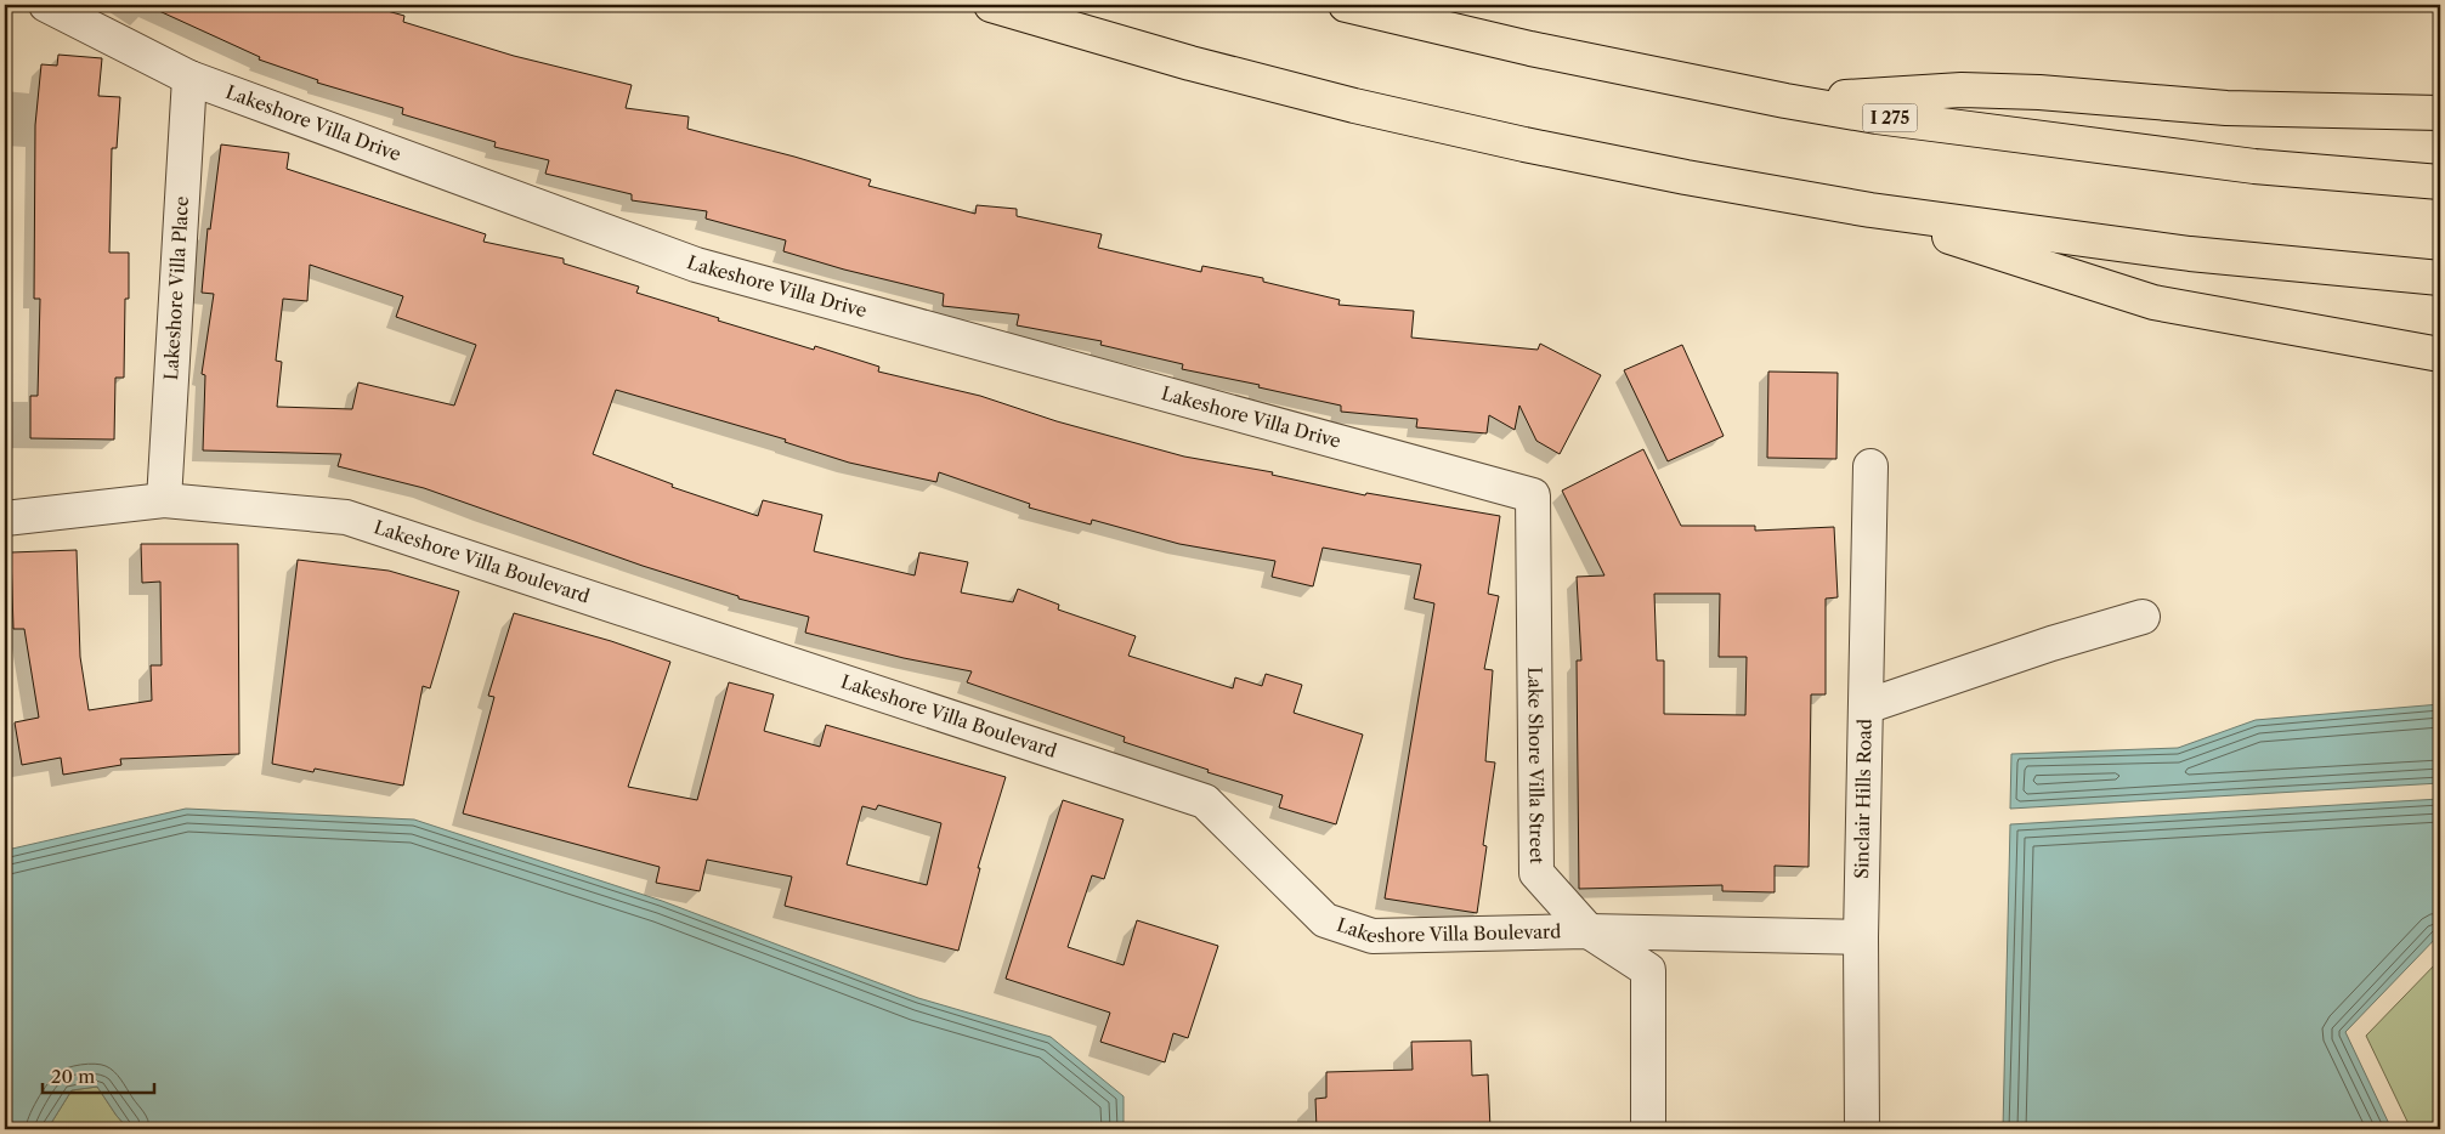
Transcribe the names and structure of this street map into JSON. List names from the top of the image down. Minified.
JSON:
{"streets":{"highway":["I 275"],"street":["Lakeshore Villa Drive","Lakeshore Villa Place","Lakeshore Villa Boulevard","Lake Shore Villa Street","Sinclair Hills Road"]},"crossings":[["Lakeshore Villa Drive","Lakeshore Villa Place"],["Lakeshore Villa Drive","Lake Shore Villa Street"],["Lakeshore Villa Place","Lakeshore Villa Boulevard"],["Lakeshore Villa Boulevard","Lake Shore Villa Street"],["Lakeshore Villa Boulevard","Sinclair Hills Road"]],"scale_bar":"20 m"}
